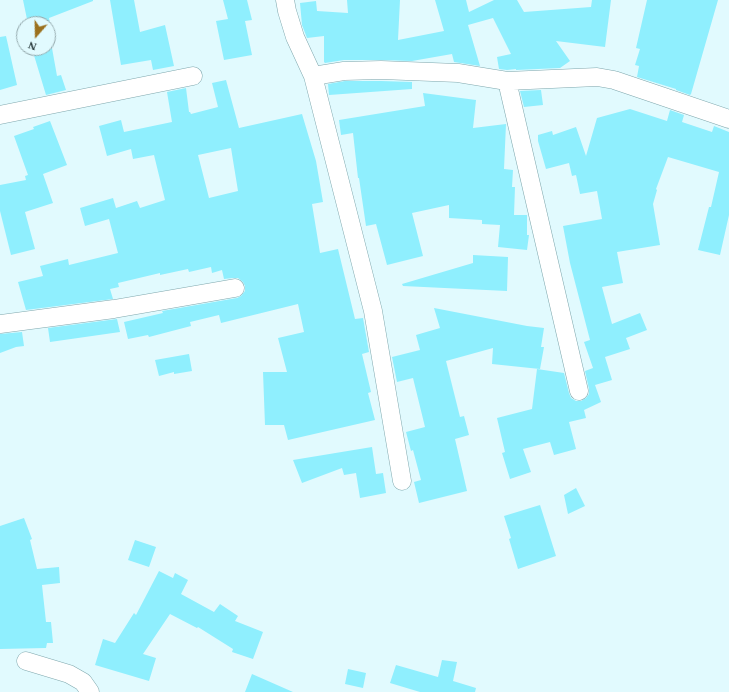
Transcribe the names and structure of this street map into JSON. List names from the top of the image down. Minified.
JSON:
{"north":"bottom"}
